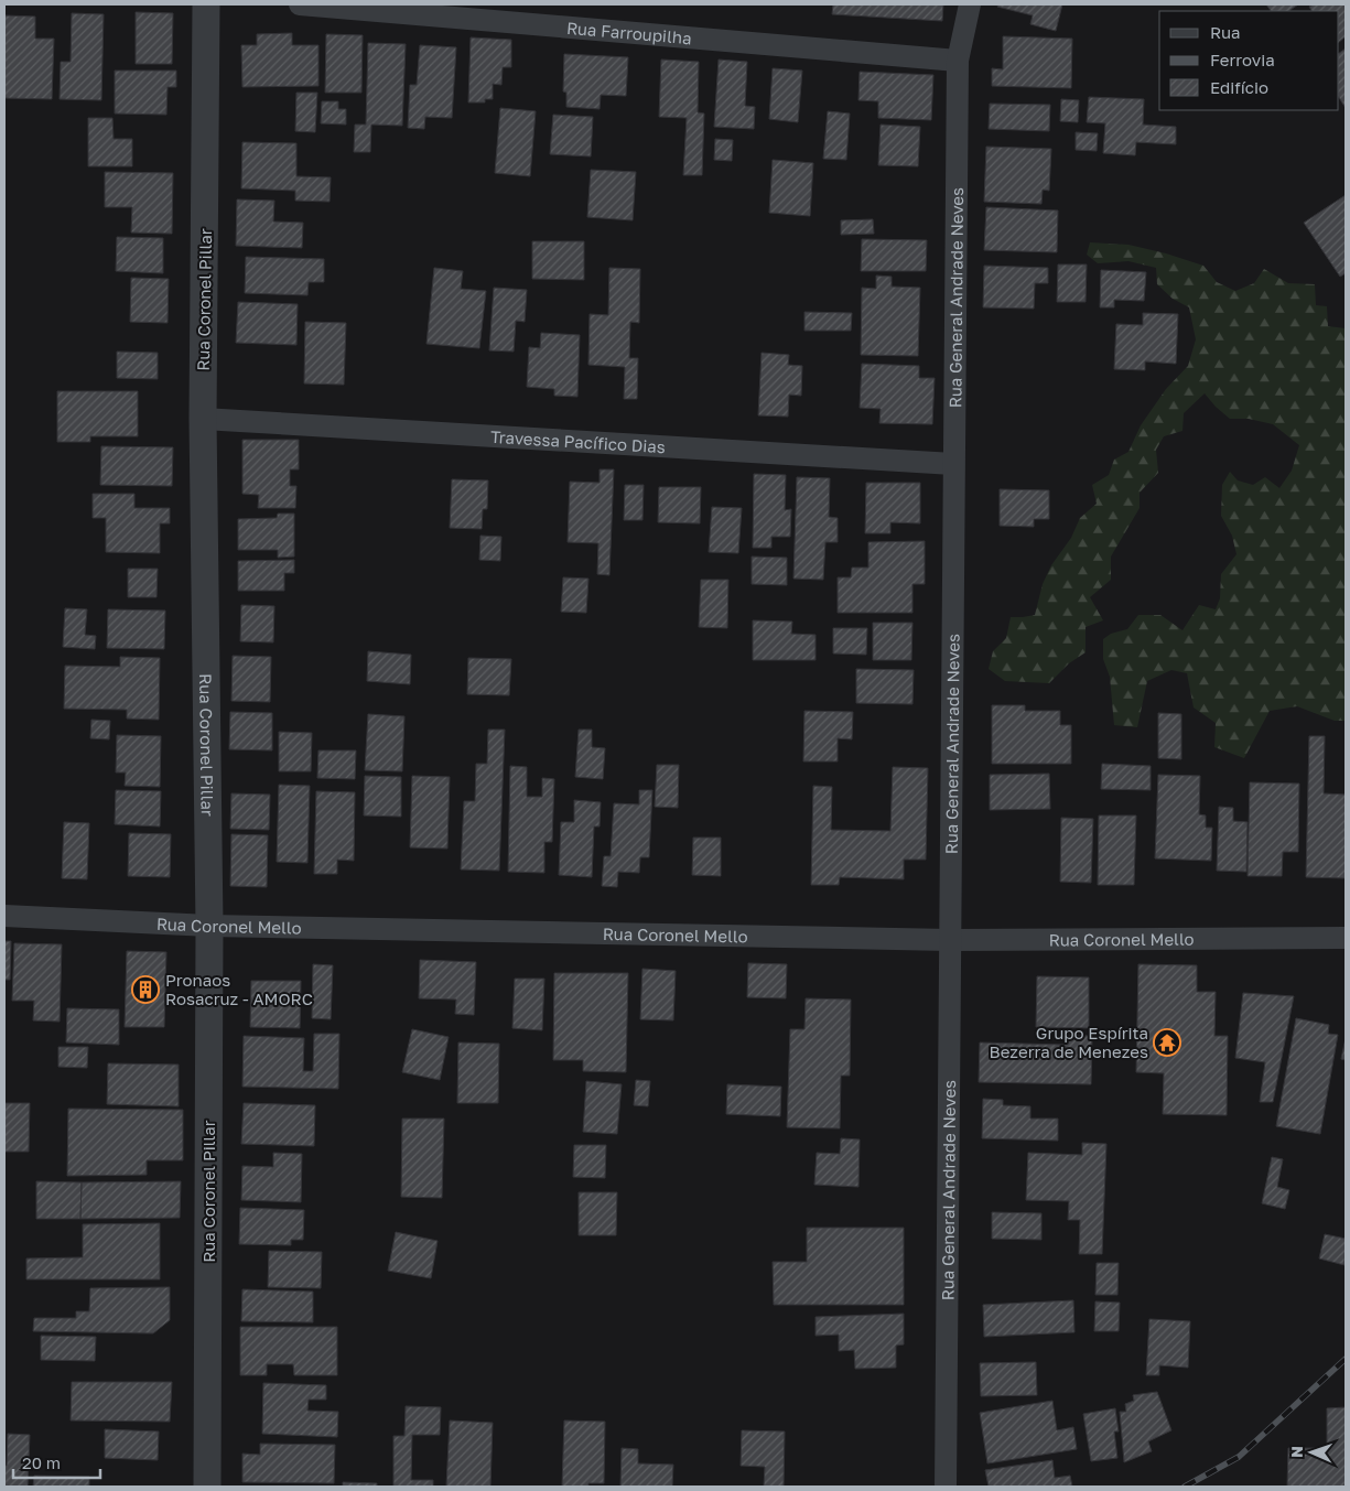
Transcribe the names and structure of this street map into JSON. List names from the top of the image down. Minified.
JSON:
{"streets":{"street":["Rua Farroupilha","Rua General Andrade Neves","Rua Coronel Pillar","Travessa Pacífico Dias","Rua Coronel Mello"]},"crossings":[["Rua Farroupilha","Rua General Andrade Neves"],["Rua General Andrade Neves","Travessa Pacífico Dias"],["Rua General Andrade Neves","Rua Coronel Mello"],["Rua Coronel Pillar","Travessa Pacífico Dias"],["Rua Coronel Pillar","Rua Coronel Mello"]],"places":{"building":["Pronaos Rosacruz - AMORC"],"temple":["Grupo Espírita Bezerra de Menezes"]},"legend":["Rua","Ferrovia","Edifício"],"scale_bar":"20 m","north":"left"}
